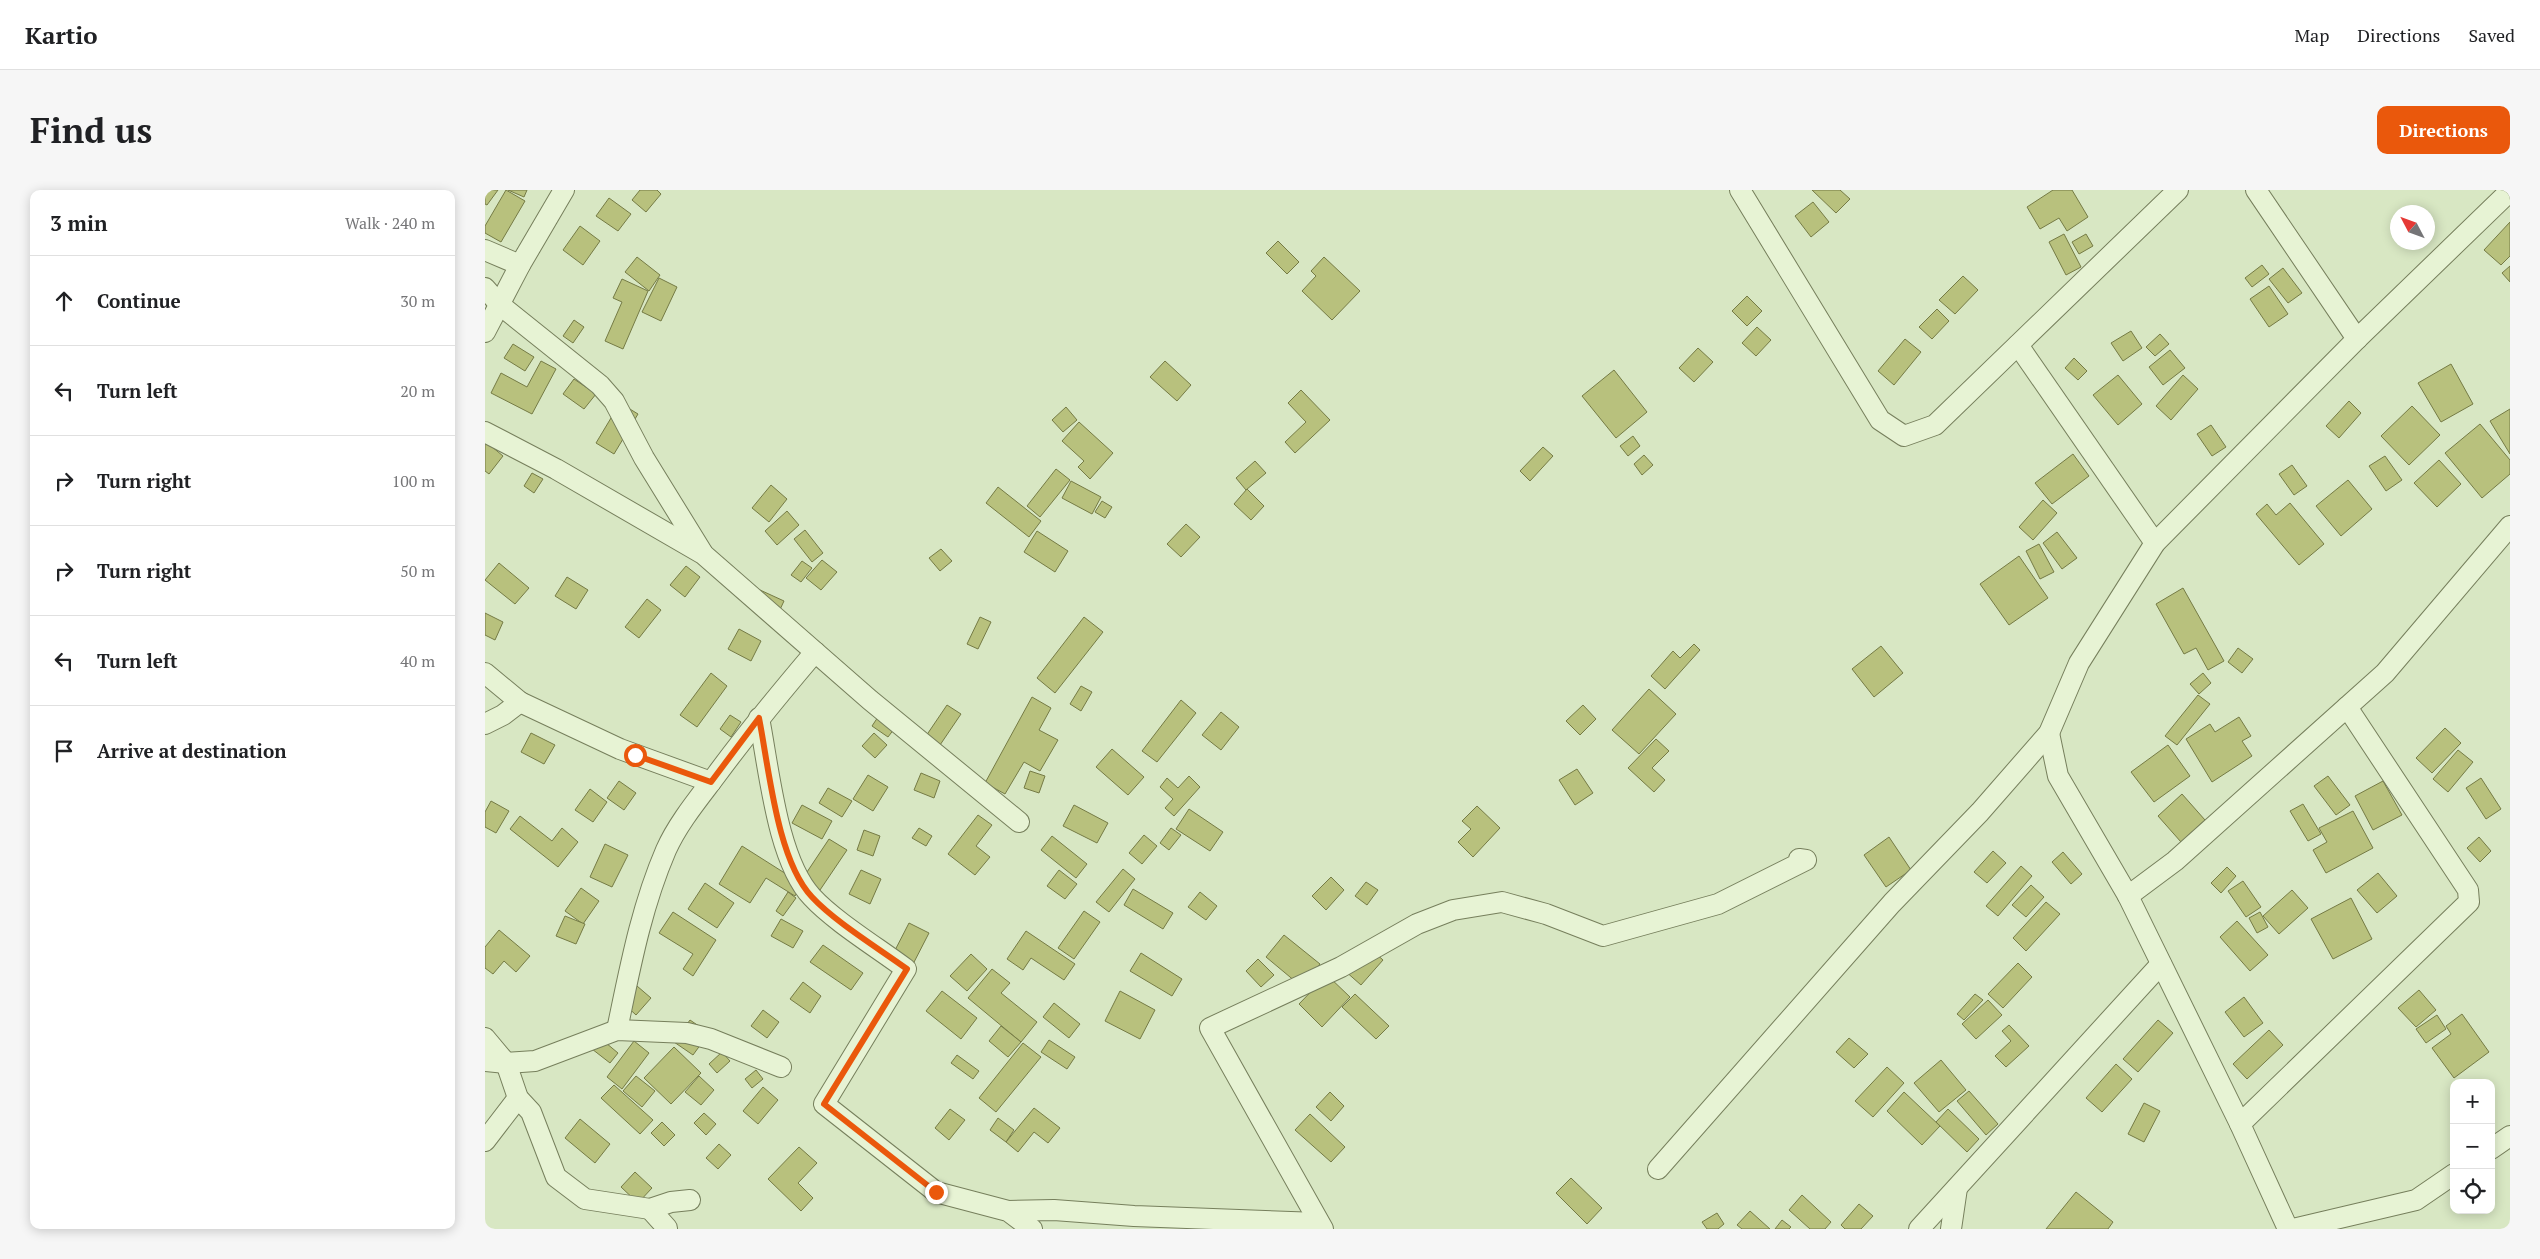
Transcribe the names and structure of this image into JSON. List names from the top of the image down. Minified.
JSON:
{"north":"top left","page":{"header":"Kartio","nav":["Map","Directions","Saved"],"buttons":"Directions","title":"Find us","heading":["3 min","Walk · 240 m"],"list":[["Continue","30 m"],["Turn left","20 m"],["Turn right","100 m"],["Turn right","50 m"],["Turn left","40 m"],"Arrive at destination"],"map_buttons":["+","−"]}}
